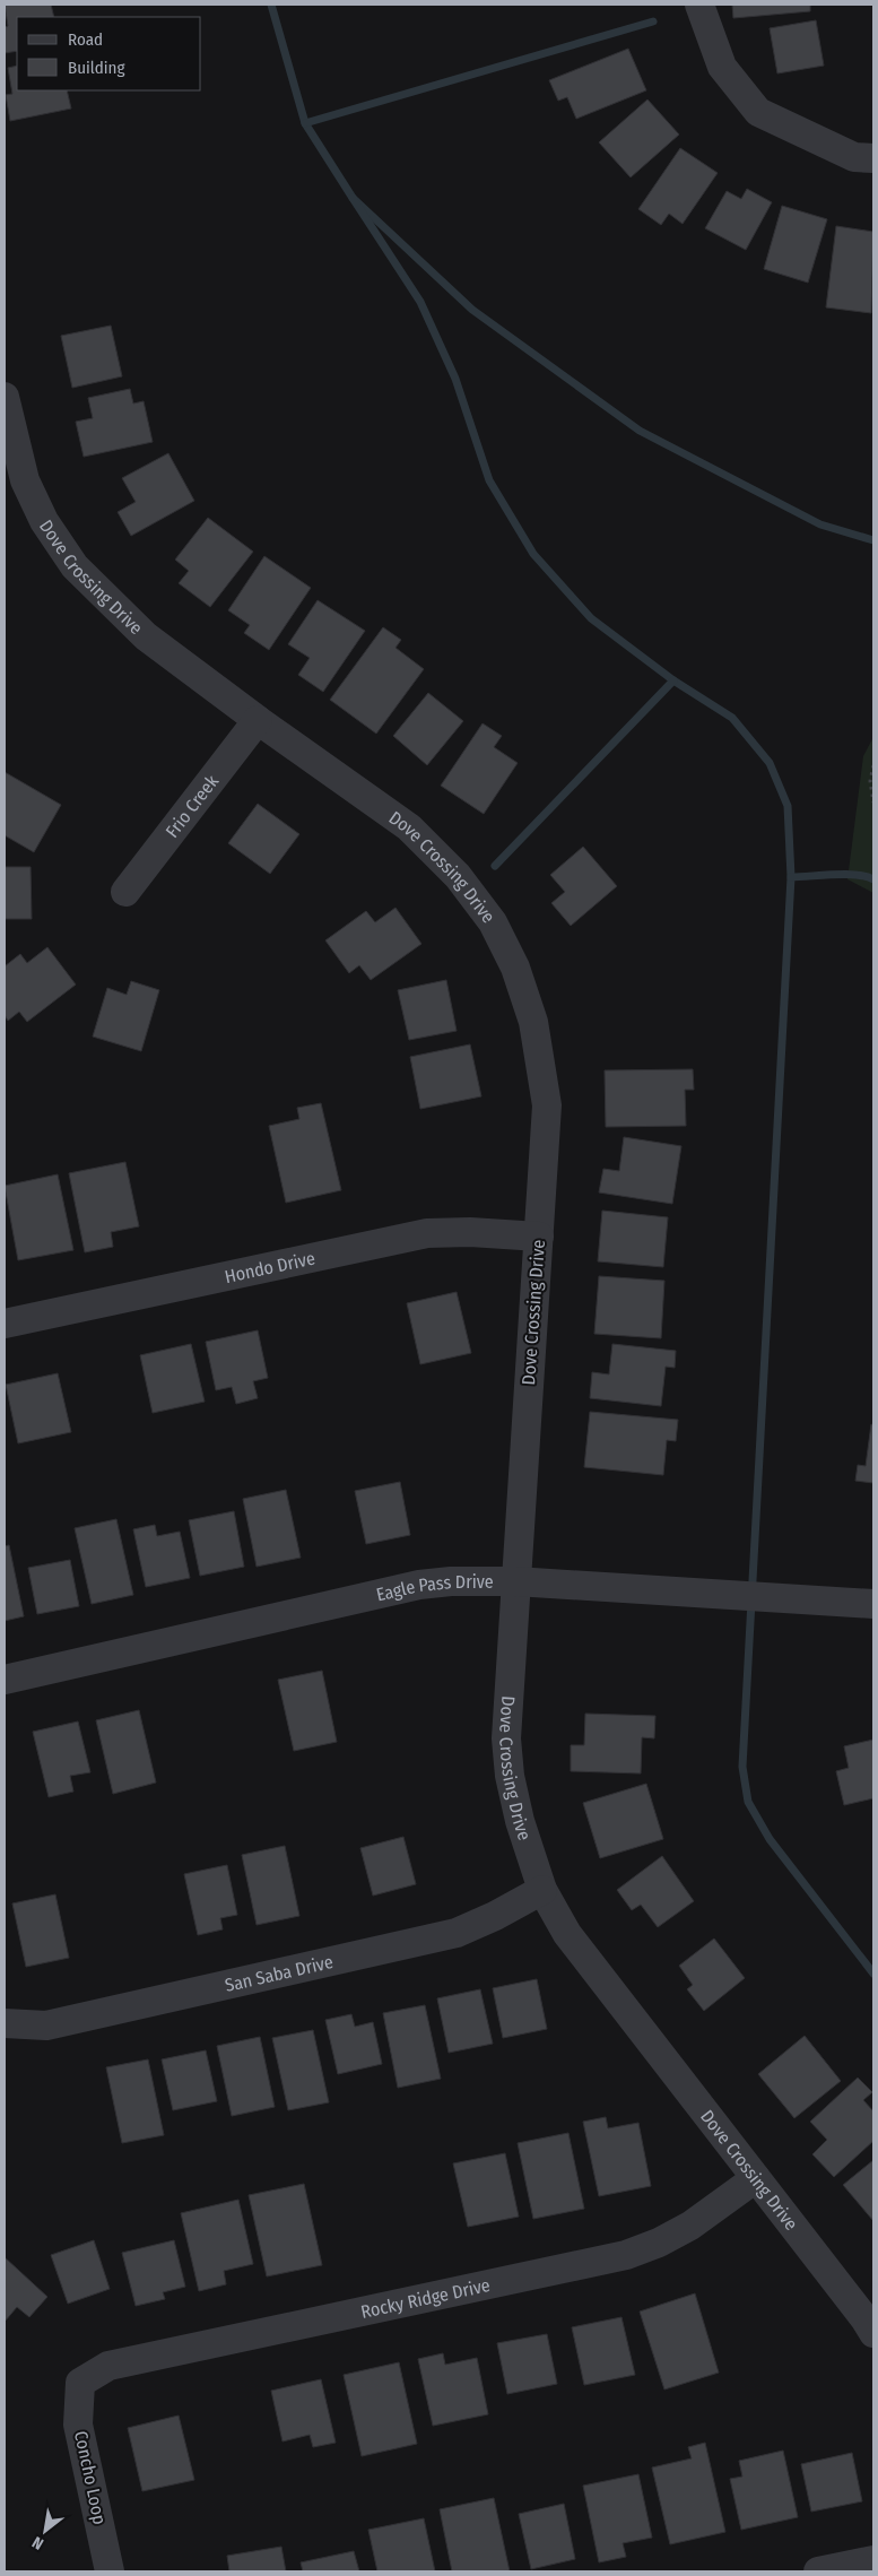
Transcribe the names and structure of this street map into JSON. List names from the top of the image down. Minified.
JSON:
{"streets":{"street":["Dove Crossing Drive","Frio Creek","Hondo Drive","Eagle Pass Drive","San Saba Drive","Rocky Ridge Drive","Concho Loop"]},"crossings":[["Dove Crossing Drive","Frio Creek"],["Dove Crossing Drive","Hondo Drive"],["Dove Crossing Drive","Eagle Pass Drive"],["Dove Crossing Drive","San Saba Drive"],["Dove Crossing Drive","Rocky Ridge Drive"],["Rocky Ridge Drive","Concho Loop"]],"legend":["Road","Building"],"north":"bottom left"}
